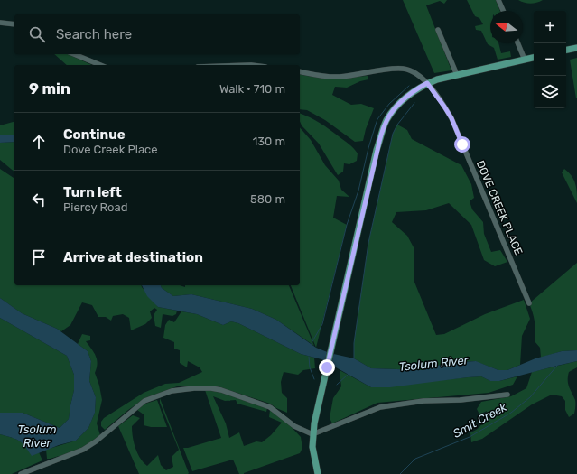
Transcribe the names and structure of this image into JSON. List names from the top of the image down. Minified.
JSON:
{"streets":{"street":["DOVE CREEK PLACE"]},"water":["Tsolum River","Smit Creek"],"north":"left","page":{"map_buttons":["+","−"],"search":"Search here","heading":["9 min","Walk · 710 m"],"list":[["Continue","Dove Creek Place","130 m"],["Turn left","Piercy Road","580 m"],"Arrive at destination"]}}
